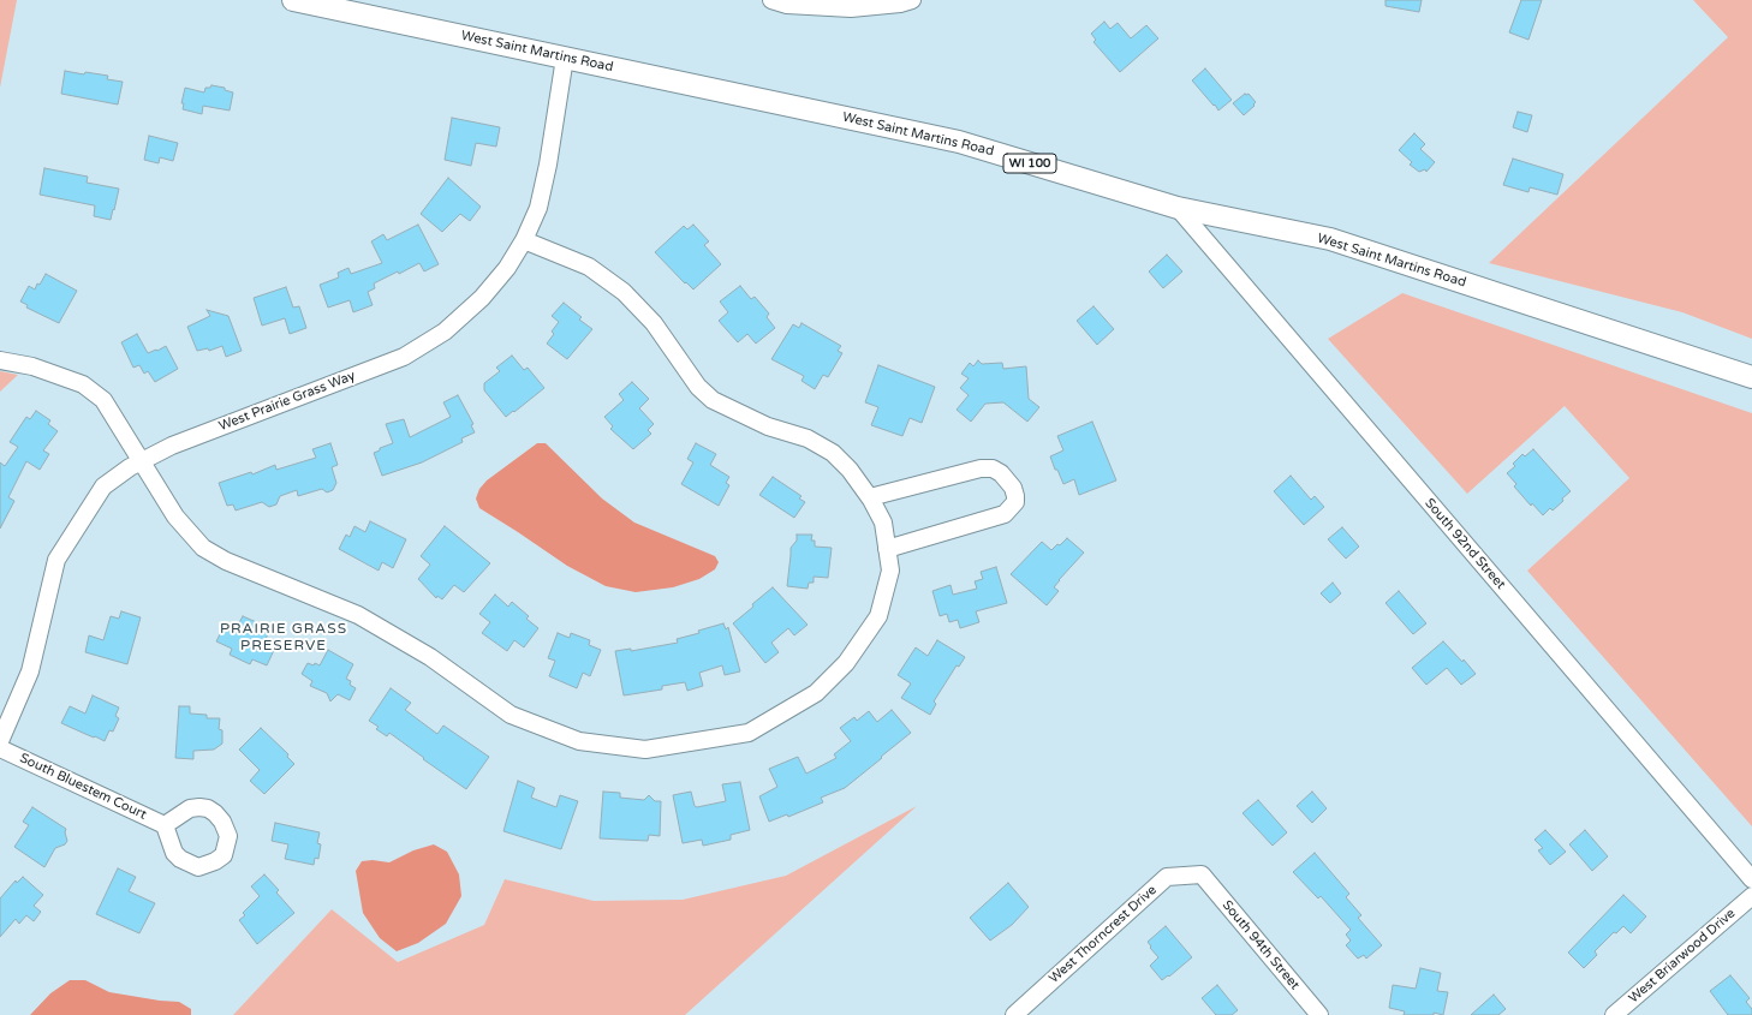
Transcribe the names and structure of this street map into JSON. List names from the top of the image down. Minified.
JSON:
{"streets":{"main road":["West Saint Martins Road","WI 100"],"street":["West Prairie Grass Way","South 92nd Street","South Bluestem Court","West Thorncrest Drive","South 94th Street","West Briarwood Drive"]},"crossings":[["West Saint Martins Road","West Prairie Grass Way"],["West Saint Martins Road","South 92nd Street"],["West Thorncrest Drive","South 94th Street"]],"districts":["PRAIRIE GRASS PRESERVE"]}
